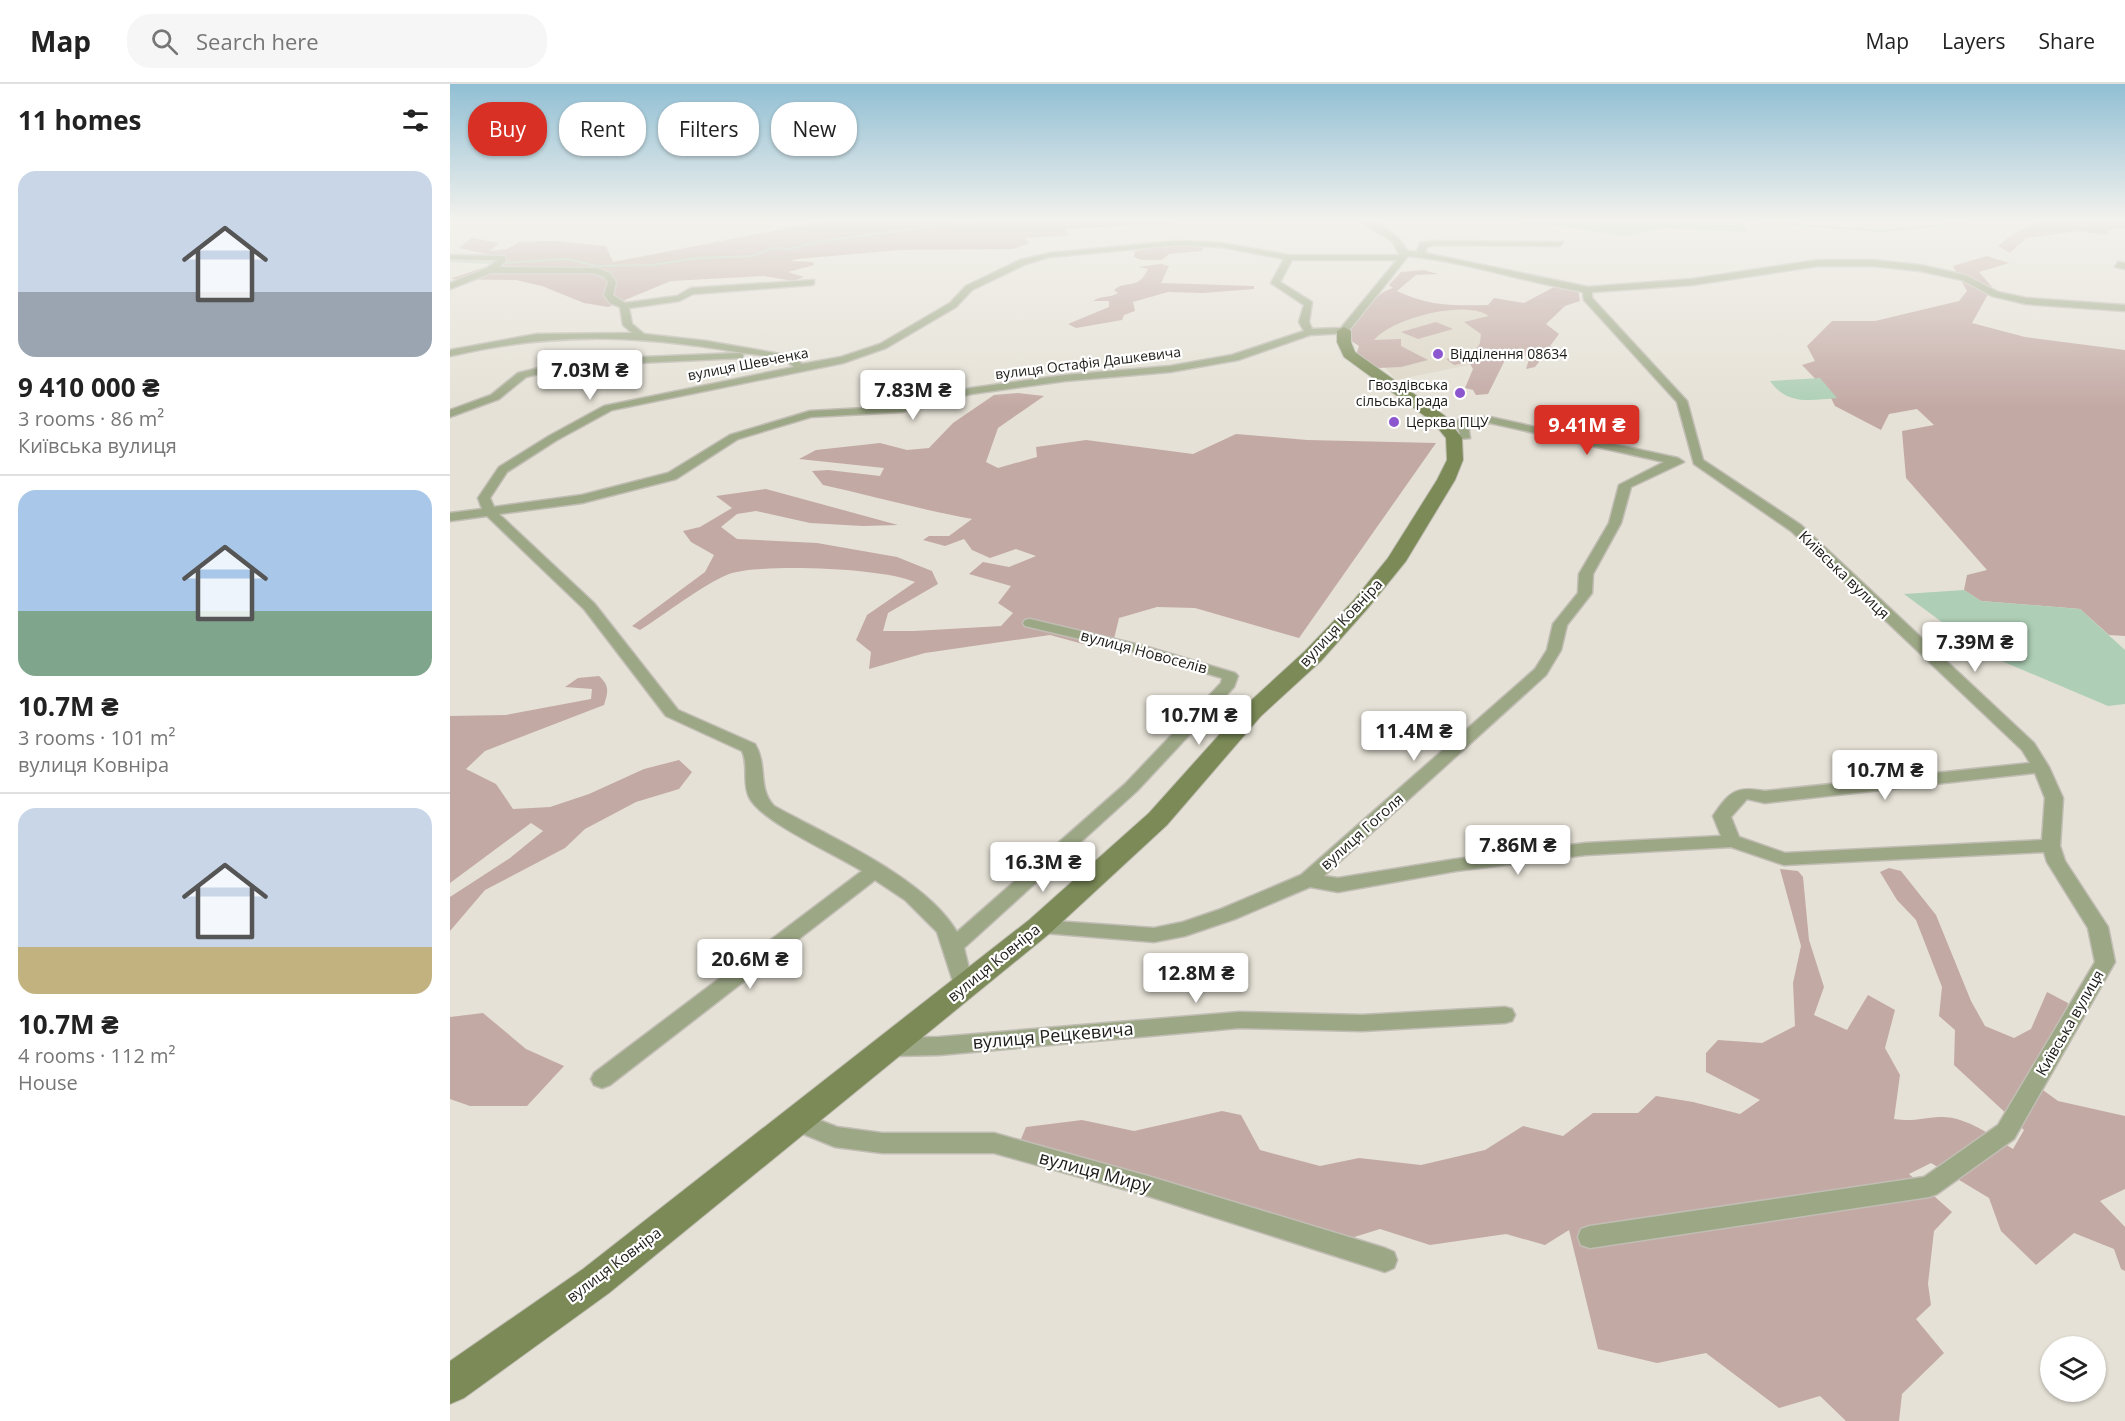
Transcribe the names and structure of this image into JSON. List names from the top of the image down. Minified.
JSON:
{"streets":{"street":["вулиця Остафія Дашкевича","вулиця Шевченка","Київська вулиця","вулиця Ковніра","вулиця Новоселів","вулиця Гоголя","вулиця Рецкевича","вулиця Миру"]},"crossings":[["вулиця Остафія Дашкевича","вулиця Шевченка"],["вулиця Ковніра","вулиця Гоголя"],["вулиця Ковніра","вулиця Рецкевича"],["вулиця Ковніра","вулиця Миру"]],"places":["Відділення 08634","Гвоздівська сільська рада","Церква ПЦУ"],"page":{"header":"Map","search":"Search here","nav":["Map","Layers","Share"],"heading":"11 homes","chip":["Buy","Rent","Filters","New"],"list":[{"name":"9 410 000 ₴","note":"3 rooms · 86 m² · Київська вулиця"},{"name":"10.7M ₴","note":"3 rooms · 101 m² · вулиця Ковніра"},{"name":"10.7M ₴","note":"4 rooms · 112 m² · House"}],"price":["7.03M ₴","7.83M ₴","9.41M ₴","7.39M ₴","10.7M ₴","11.4M ₴","10.7M ₴","7.86M ₴","16.3M ₴","20.6M ₴","12.8M ₴"]}}
